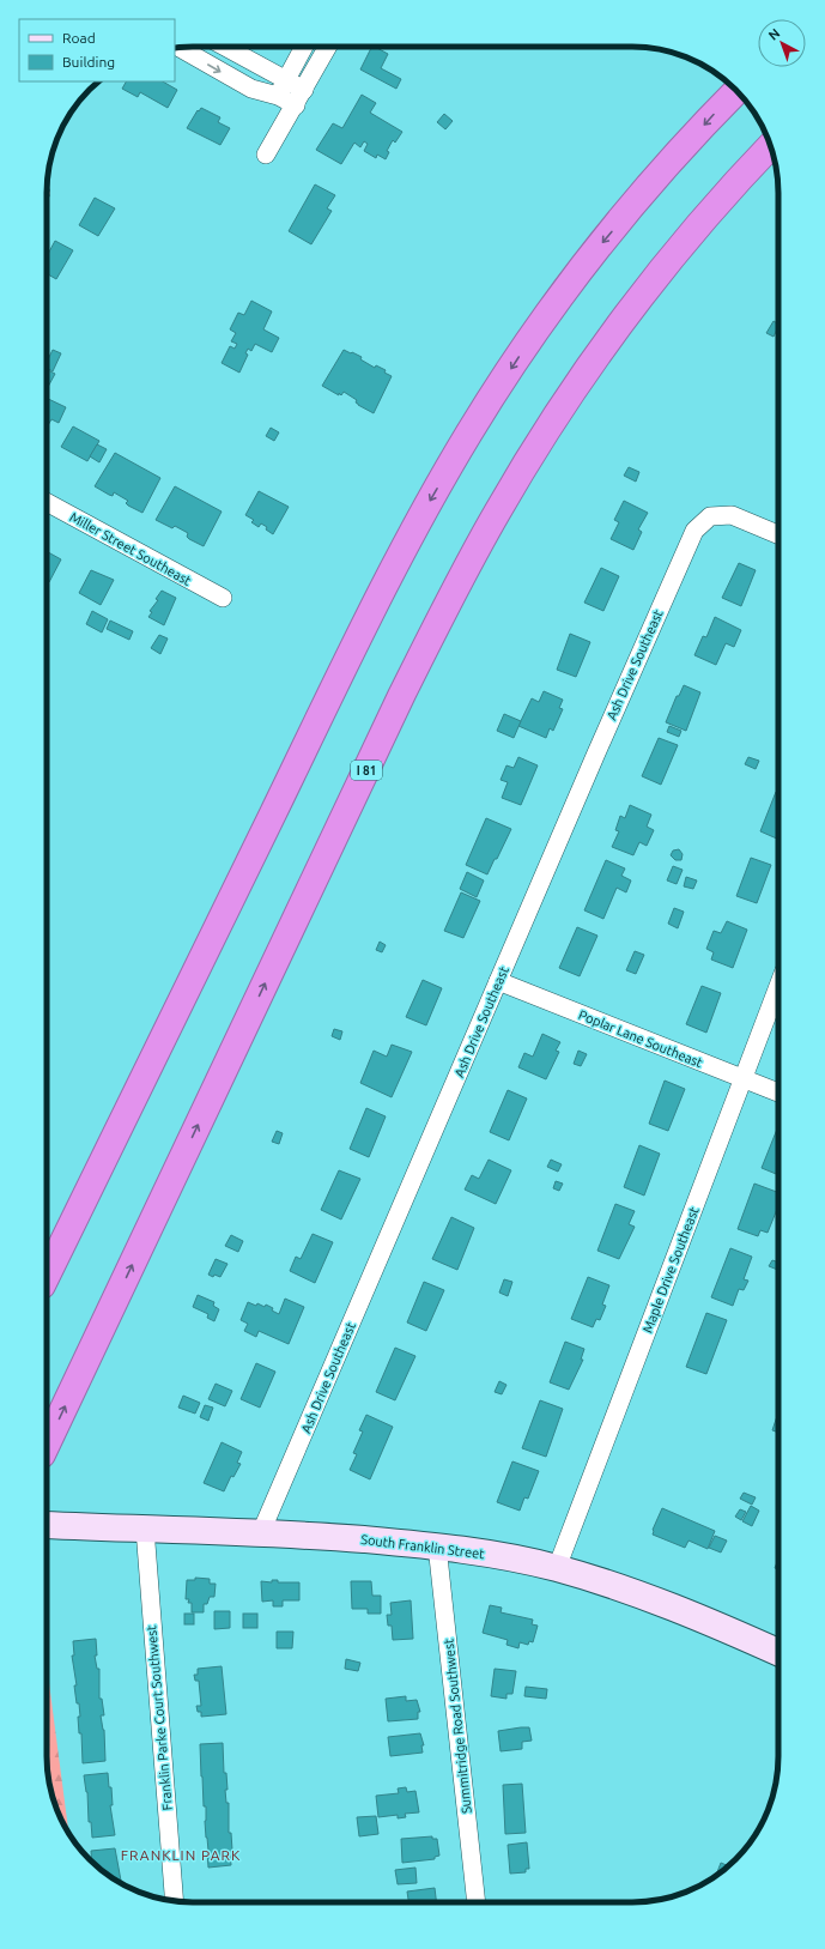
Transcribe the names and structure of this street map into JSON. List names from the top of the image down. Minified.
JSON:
{"streets":{"highway":["I 81"],"main road":["South Franklin Street"],"street":["Miller Street Southeast","Ash Drive Southeast","Poplar Lane Southeast","Maple Drive Southeast","Franklin Parke Court Southwest","Summitridge Road Southwest"]},"crossings":[["Ash Drive Southeast","Poplar Lane Southeast"],["Ash Drive Southeast","South Franklin Street"],["Poplar Lane Southeast","Maple Drive Southeast"],["Maple Drive Southeast","South Franklin Street"],["South Franklin Street","Franklin Parke Court Southwest"],["South Franklin Street","Summitridge Road Southwest"]],"districts":["FRANKLIN PARK"],"legend":["Road","Building"],"north":"top left"}
